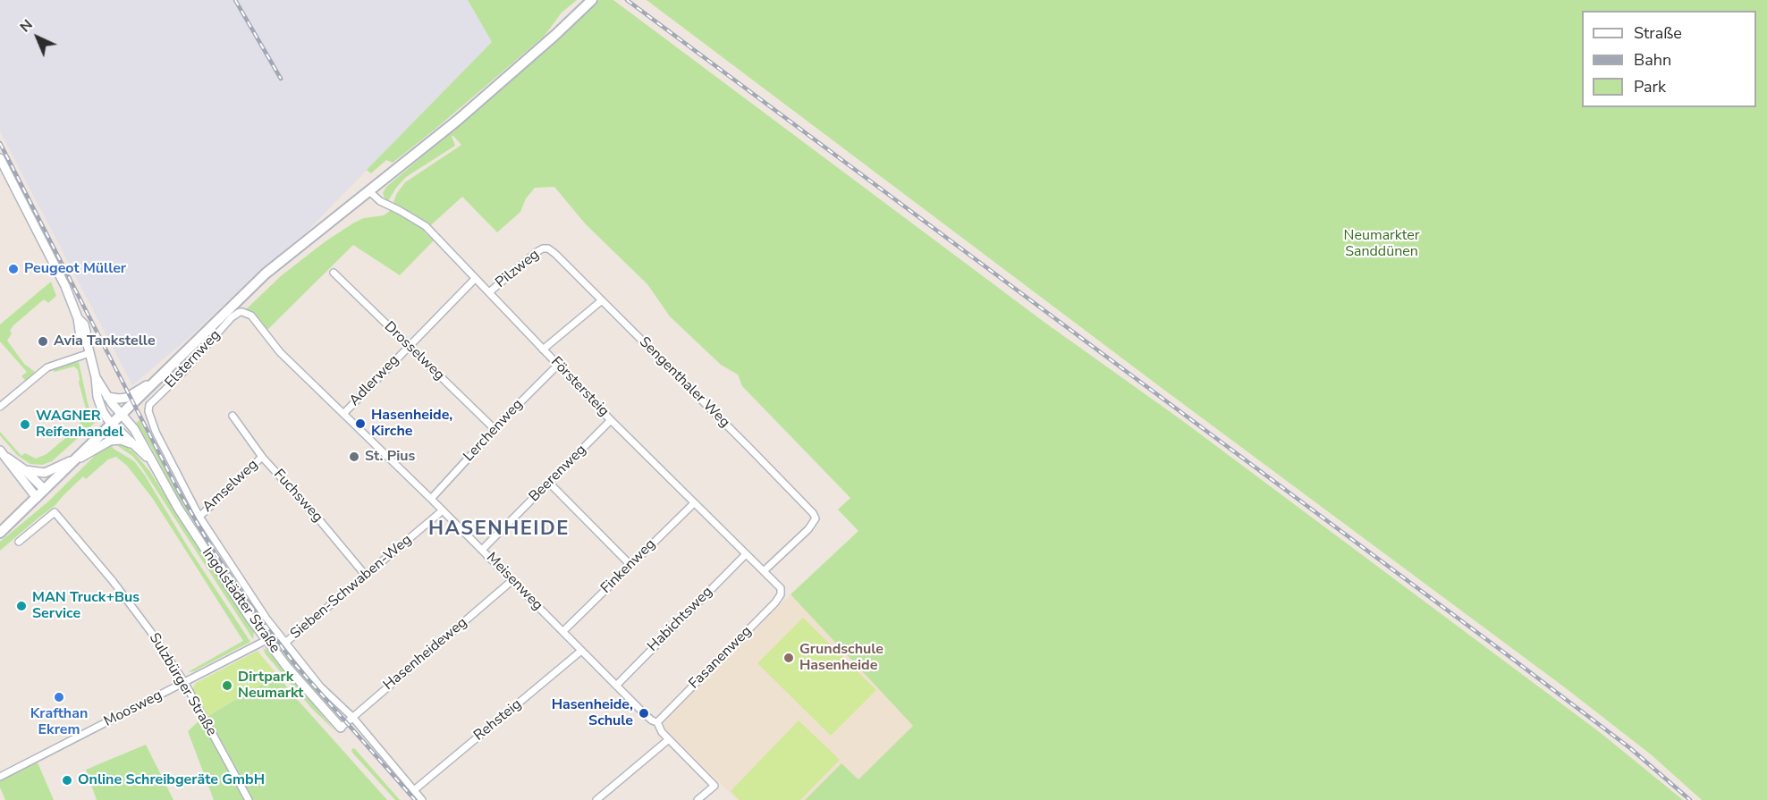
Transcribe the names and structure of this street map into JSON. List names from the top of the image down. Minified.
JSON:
{"streets":{"street":["Pilzweg","Drosselweg","Elsternweg","Adlerweg","Sengenthaler Weg","Förstersteig","Lerchenweg","Beerenweg","Amselweg","Fuchsweg","Finkenweg","Meisenweg","Sieben-Schwaben-Weg","Ingolstädter Straße","Habichtsweg","Hasenheideweg","Fasanenweg","Sulzbürger Straße","Moosweg","Rehsteig"]},"crossings":[["Pilzweg","Sengenthaler Weg"],["Pilzweg","Förstersteig"],["Drosselweg","Adlerweg"],["Drosselweg","Lerchenweg"],["Elsternweg","Amselweg"],["Elsternweg","Meisenweg"],["Adlerweg","Förstersteig"],["Adlerweg","Meisenweg"],["Sengenthaler Weg","Förstersteig"],["Förstersteig","Lerchenweg"],["Förstersteig","Beerenweg"],["Förstersteig","Finkenweg"],["Förstersteig","Habichtsweg"],["Förstersteig","Fasanenweg"],["Lerchenweg","Meisenweg"],["Beerenweg","Meisenweg"],["Amselweg","Fuchsweg"],["Fuchsweg","Sieben-Schwaben-Weg"],["Finkenweg","Meisenweg"],["Meisenweg","Sieben-Schwaben-Weg"],["Meisenweg","Habichtsweg"],["Meisenweg","Hasenheideweg"],["Meisenweg","Fasanenweg"],["Meisenweg","Rehsteig"],["Ingolstädter Straße","Hasenheideweg"],["Ingolstädter Straße","Moosweg"],["Sulzbürger Straße","Moosweg"]],"districts":["HASENHEIDE"],"parks":["Neumarkter Sanddünen"],"places":["Peugeot Müller","Avia Tankstelle","Hasenheide, Kirche","WAGNER Reifenhandel","St. Pius","MAN Truck+Bus Service","Grundschule Hasenheide","Dirtpark Neumarkt","Krafthan Ekrem","Hasenheide, Schule","Online Schreibgeräte GmbH"],"legend":["Straße","Bahn","Park"],"north":"top left"}
